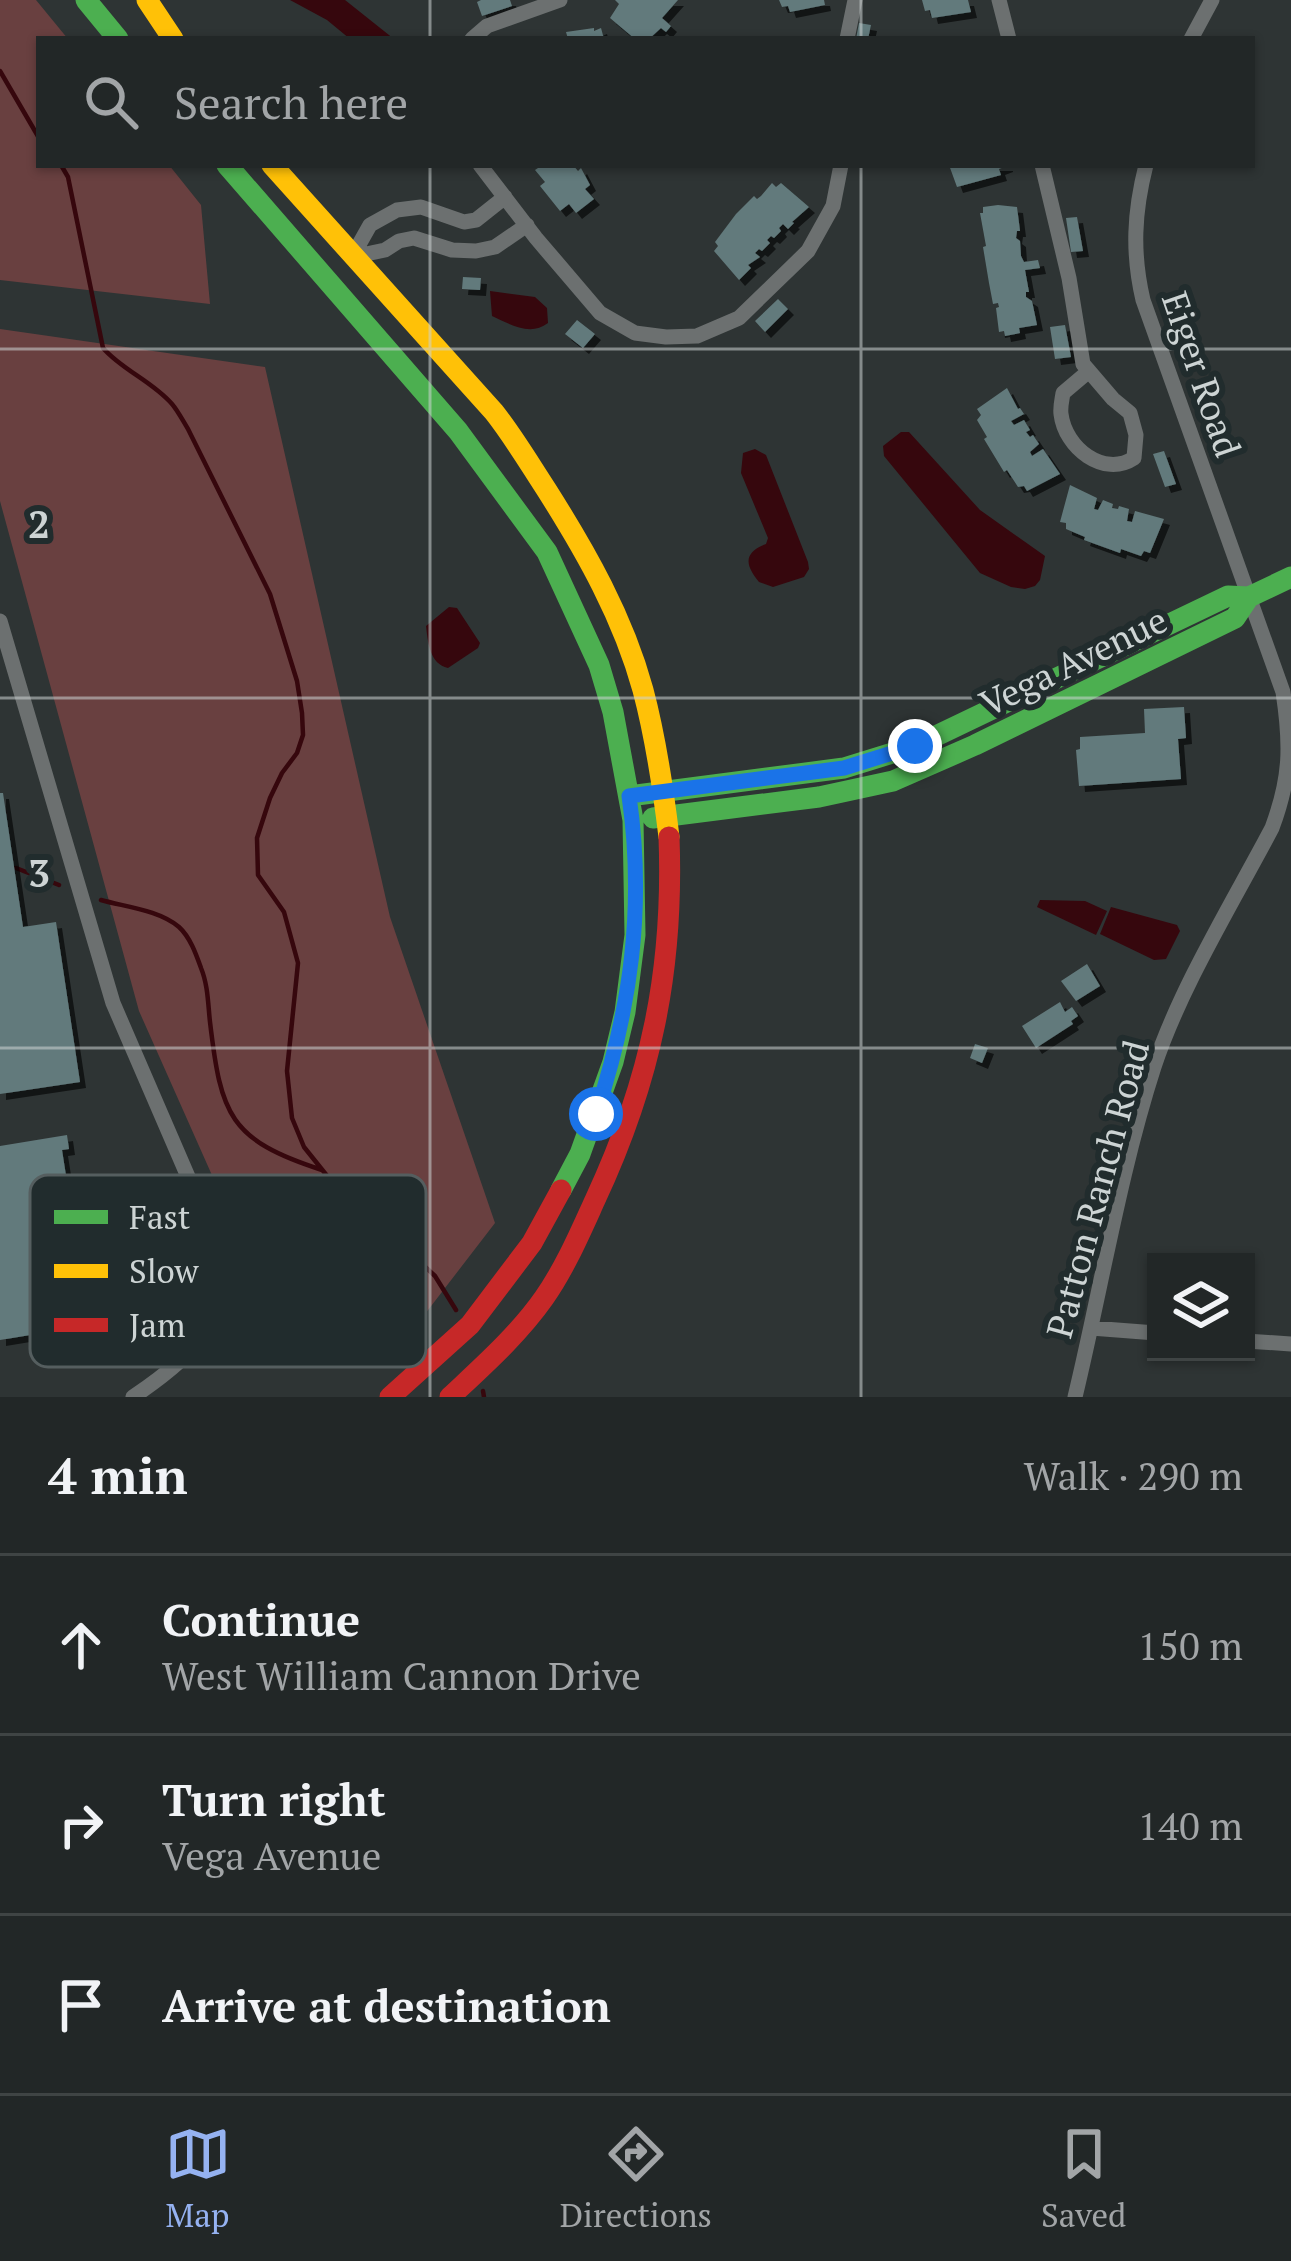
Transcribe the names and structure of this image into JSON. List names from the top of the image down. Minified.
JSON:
{"streets":{"main road":["Vega Avenue"],"street":["Eiger Road","Patton Ranch Road"]},"crossings":[["Eiger Road","Vega Avenue"],["Eiger Road","Patton Ranch Road"],["Vega Avenue","Patton Ranch Road"]],"legend":["Fast","Slow","Jam"],"page":{"search":"Search here","heading":["4 min","Walk · 290 m"],"list":[["Continue","West William Cannon Drive","150 m"],["Turn right","Vega Avenue","140 m"],"Arrive at destination"],"nav":["Map","Directions","Saved"]},"grid":{"rows":["2","3"]}}
